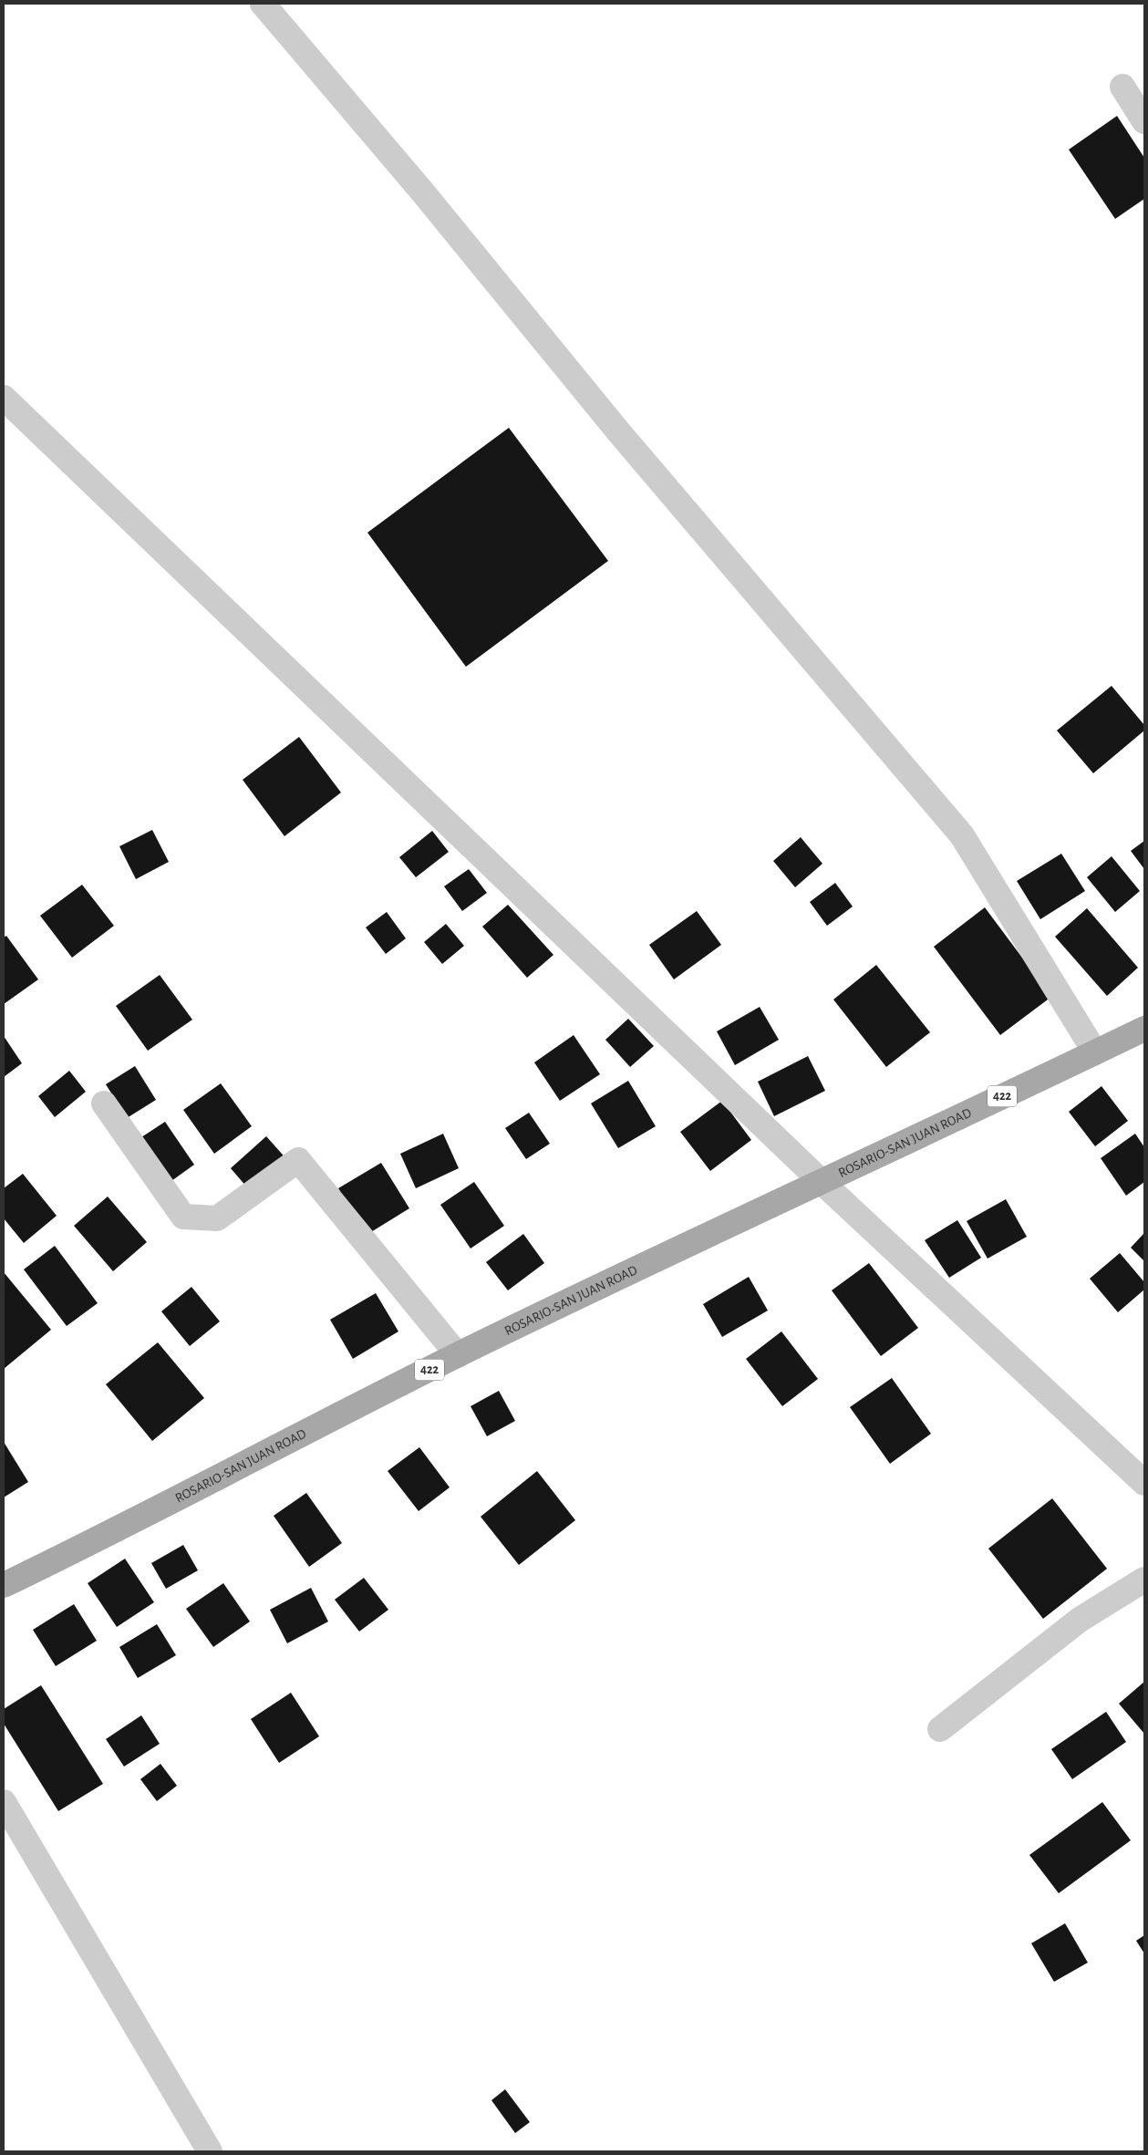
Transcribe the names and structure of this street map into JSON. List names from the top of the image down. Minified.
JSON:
{"streets":{"main road":["422","ROSARIO-SAN JUAN ROAD"]}}
